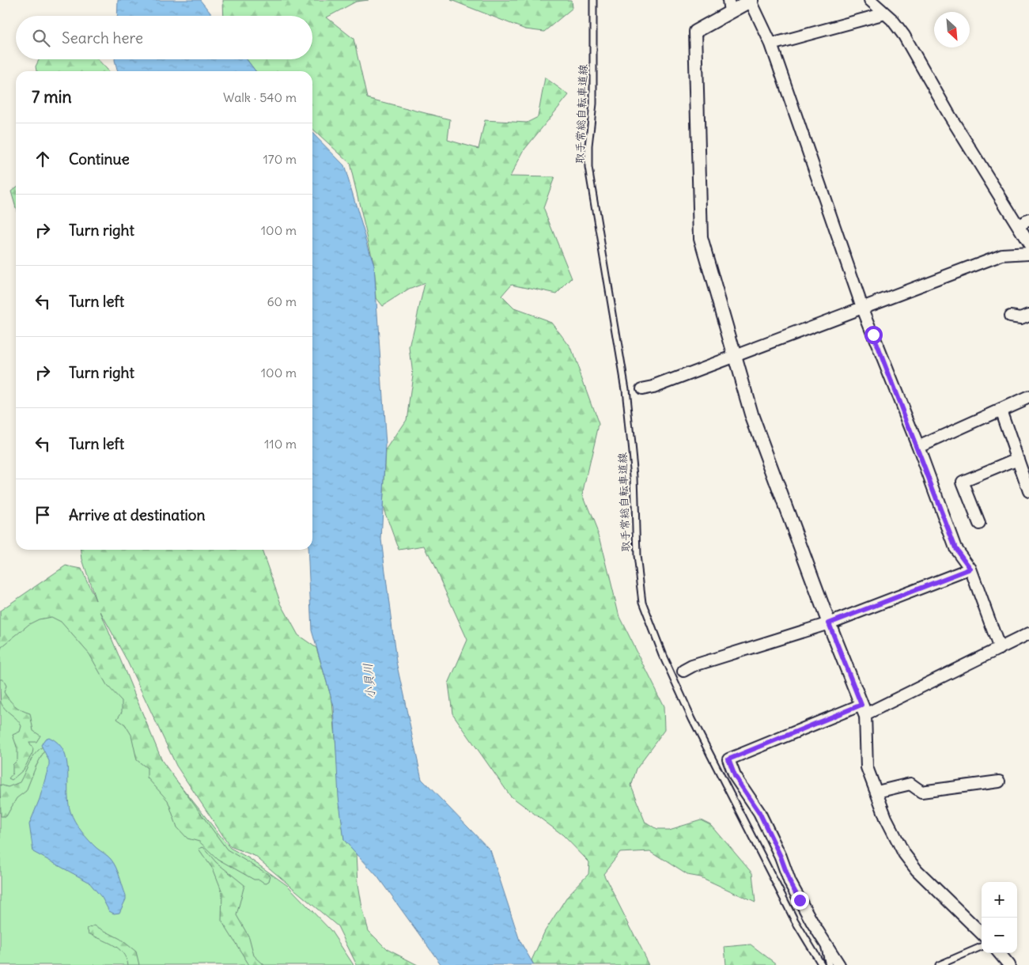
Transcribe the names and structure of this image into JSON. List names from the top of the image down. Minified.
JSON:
{"streets":{"lane":["取手常総自転車道線"]},"water":["小貝川"],"north":"bottom right","page":{"search":"Search here","heading":["7 min","Walk · 540 m"],"list":[["Continue","170 m"],["Turn right","100 m"],["Turn left","60 m"],["Turn right","100 m"],["Turn left","110 m"],"Arrive at destination"],"map_buttons":["+","−"]}}
